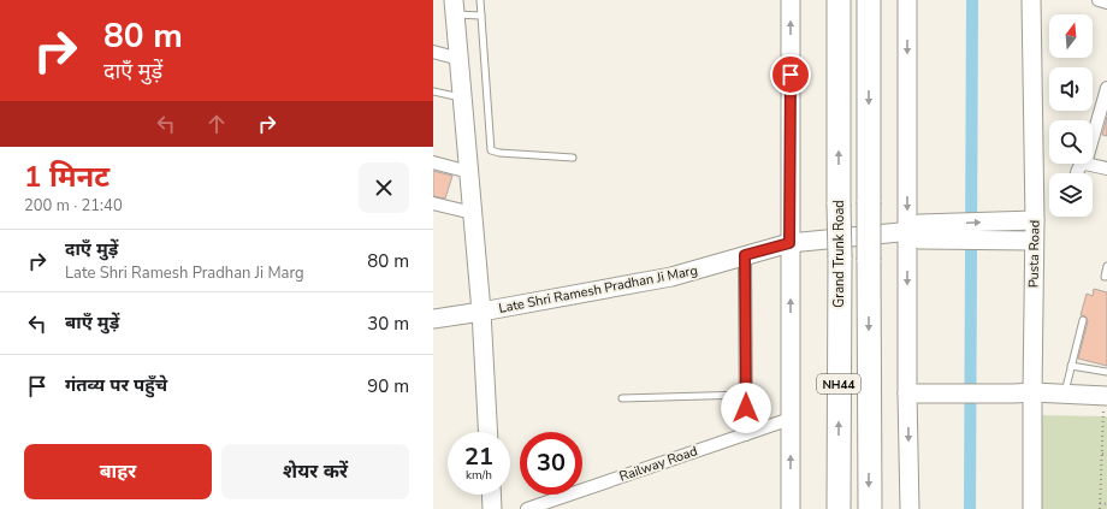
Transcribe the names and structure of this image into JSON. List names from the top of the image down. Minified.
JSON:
{"streets":{"highway":["Grand Trunk Road","NH44"],"main road":["Pusta Road","Late Shri Ramesh Pradhan Ji Marg"],"street":["Railway Road"]},"north":"top","page":{"turn":["80 m","दाएँ मुड़ें"],"heading":["1 मिनट","200 m · 21:40"],"list":[{"name":"दाएँ मुड़ें","note":"Late Shri Ramesh Pradhan Ji Marg","value":"80 m"},{"name":"बाएँ मुड़ें","value":"30 m"},{"name":"गंतव्य पर पहुँचे","value":"90 m"}],"speed":"21 km/h","limit":"30","buttons":["बाहर","शेयर करें"]}}
